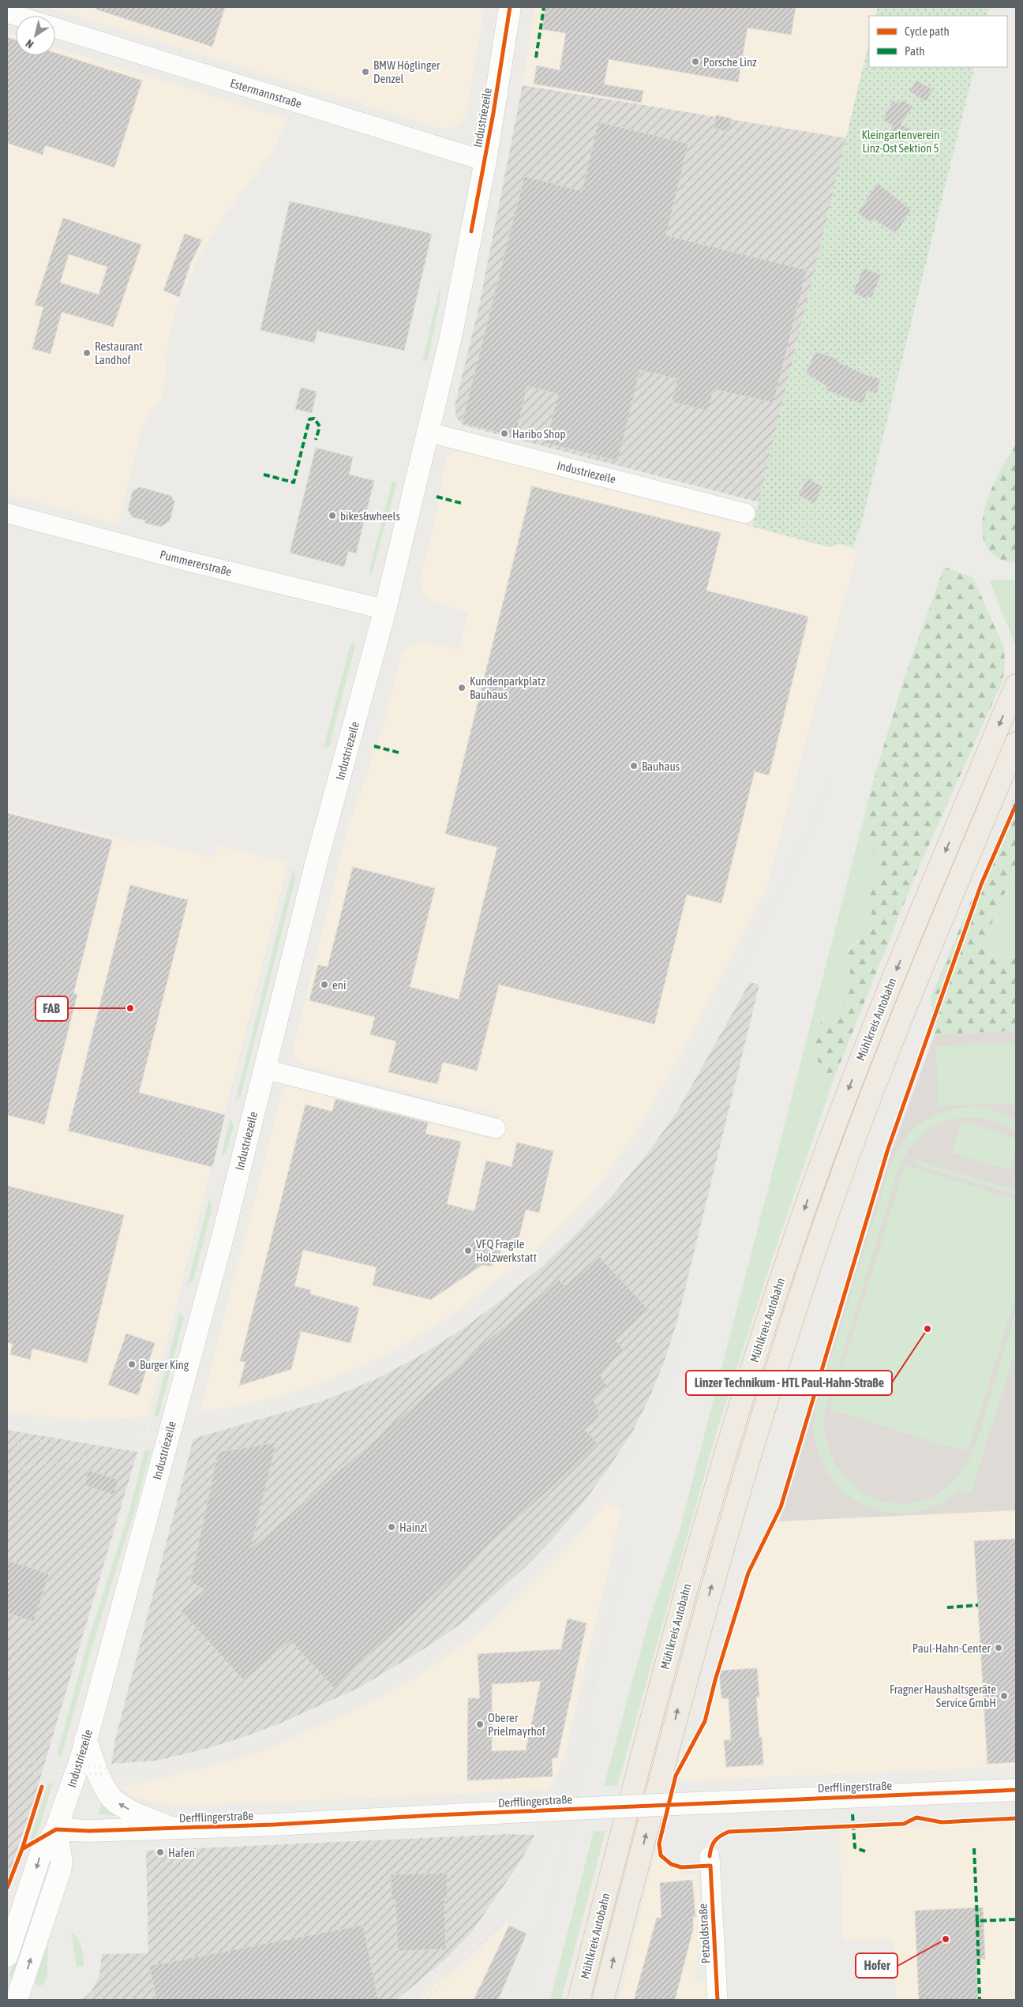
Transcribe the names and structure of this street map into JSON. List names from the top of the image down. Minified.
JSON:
{"streets":{"highway":["Mühlkreis Autobahn"],"main road":["Industriezeile","Derfflingerstraße"],"street":["Estermannstraße","Pummererstraße","Petzoldstraße"]},"crossings":[["Estermannstraße","Industriezeile"],["Industriezeile","Pummererstraße"],["Industriezeile","Derfflingerstraße"]],"parks":["Kleingartenverein Linz-Ost Sektion 5"],"places":["Porsche Linz","BMW Höglinger Denzel","Restaurant Landhof","Haribo Shop","bikes&wheels","Kundenparkplatz Bauhaus","Bauhaus","eni","FAB","VFQ Fragile Holzwerkstatt","Linzer Technikum - HTL Paul-Hahn-Straße","Burger King","Hainzl","Paul-Hahn-Center","Fragner Haushaltsgeräte Service GmbH","Oberer Prielmayrhof","Hafen","Hofer"],"legend":["Cycle path","Path"],"north":"bottom left"}
